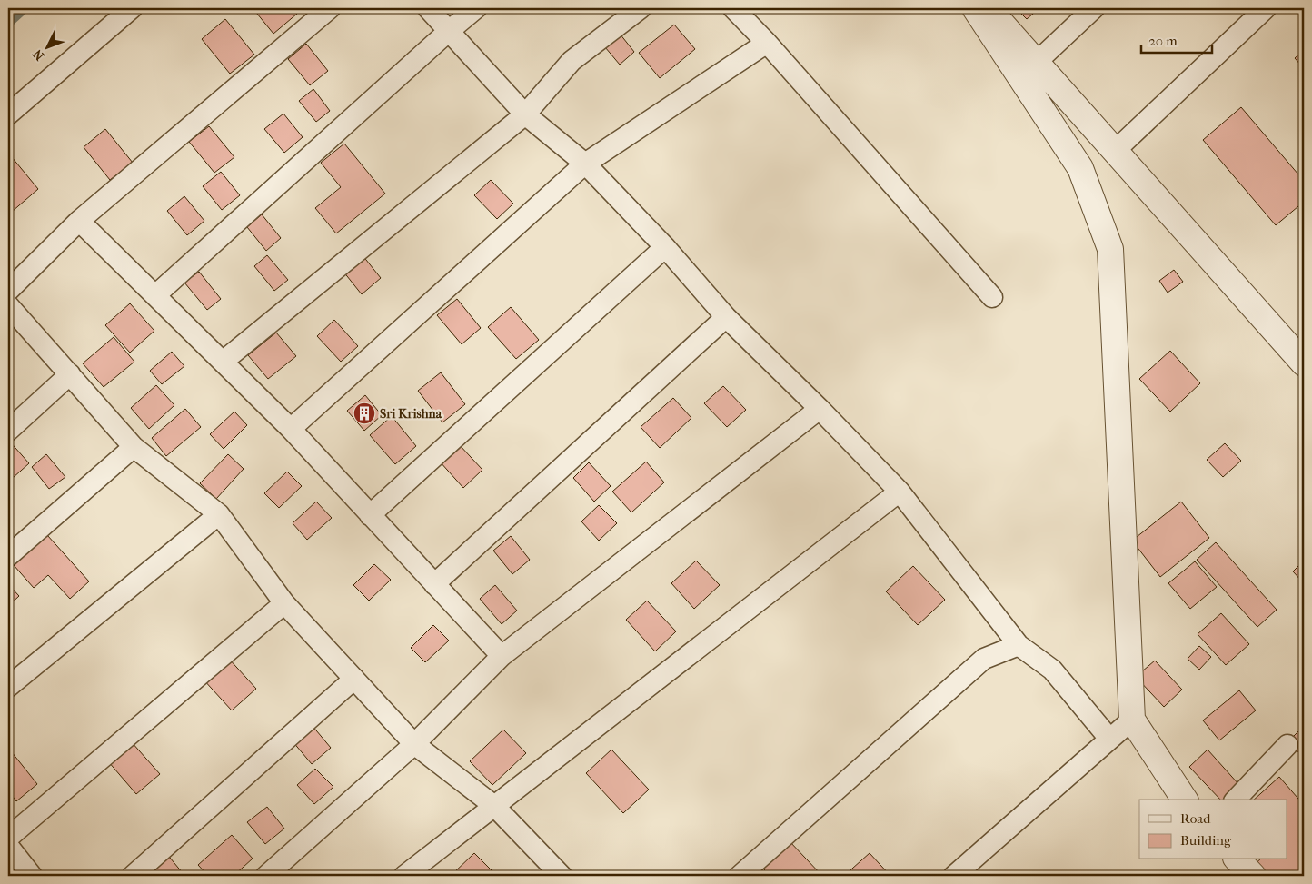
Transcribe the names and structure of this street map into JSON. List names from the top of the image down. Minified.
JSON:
{"places":{"building":["Sri Krishna"]},"legend":["Road","Building"],"scale_bar":"20 m","north":"bottom left"}
